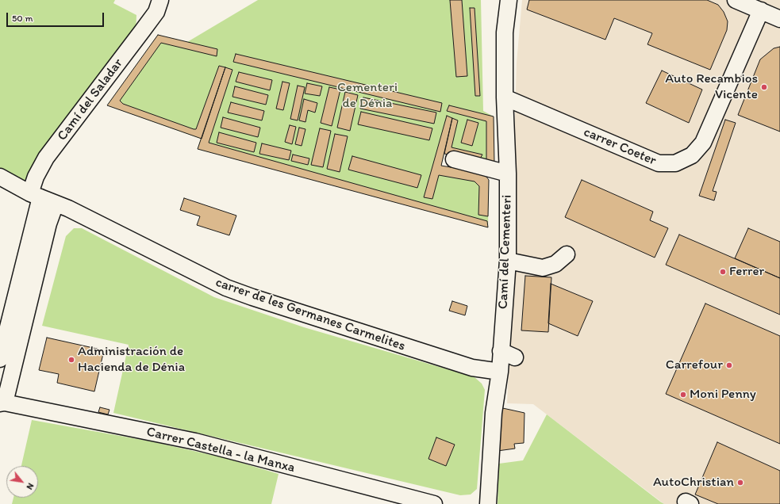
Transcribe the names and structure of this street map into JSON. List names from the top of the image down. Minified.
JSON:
{"streets":{"street":["Camí del Saladar","carrer Coeter","Camí del Cementeri","carrer de les Germanes Carmelites","Carrer Castella - la Manxa"]},"crossings":[["Camí del Saladar","carrer de les Germanes Carmelites"],["carrer Coeter","Camí del Cementeri"],["Camí del Cementeri","carrer de les Germanes Carmelites"]],"parks":["Cementeri de Dénia"],"places":["Auto Recambios Vicente","Ferrer","Administración de Hacienda de Dénia","Carrefour","Moni Penny","AutoChristian"],"scale_bar":"50 m","north":"bottom right"}
